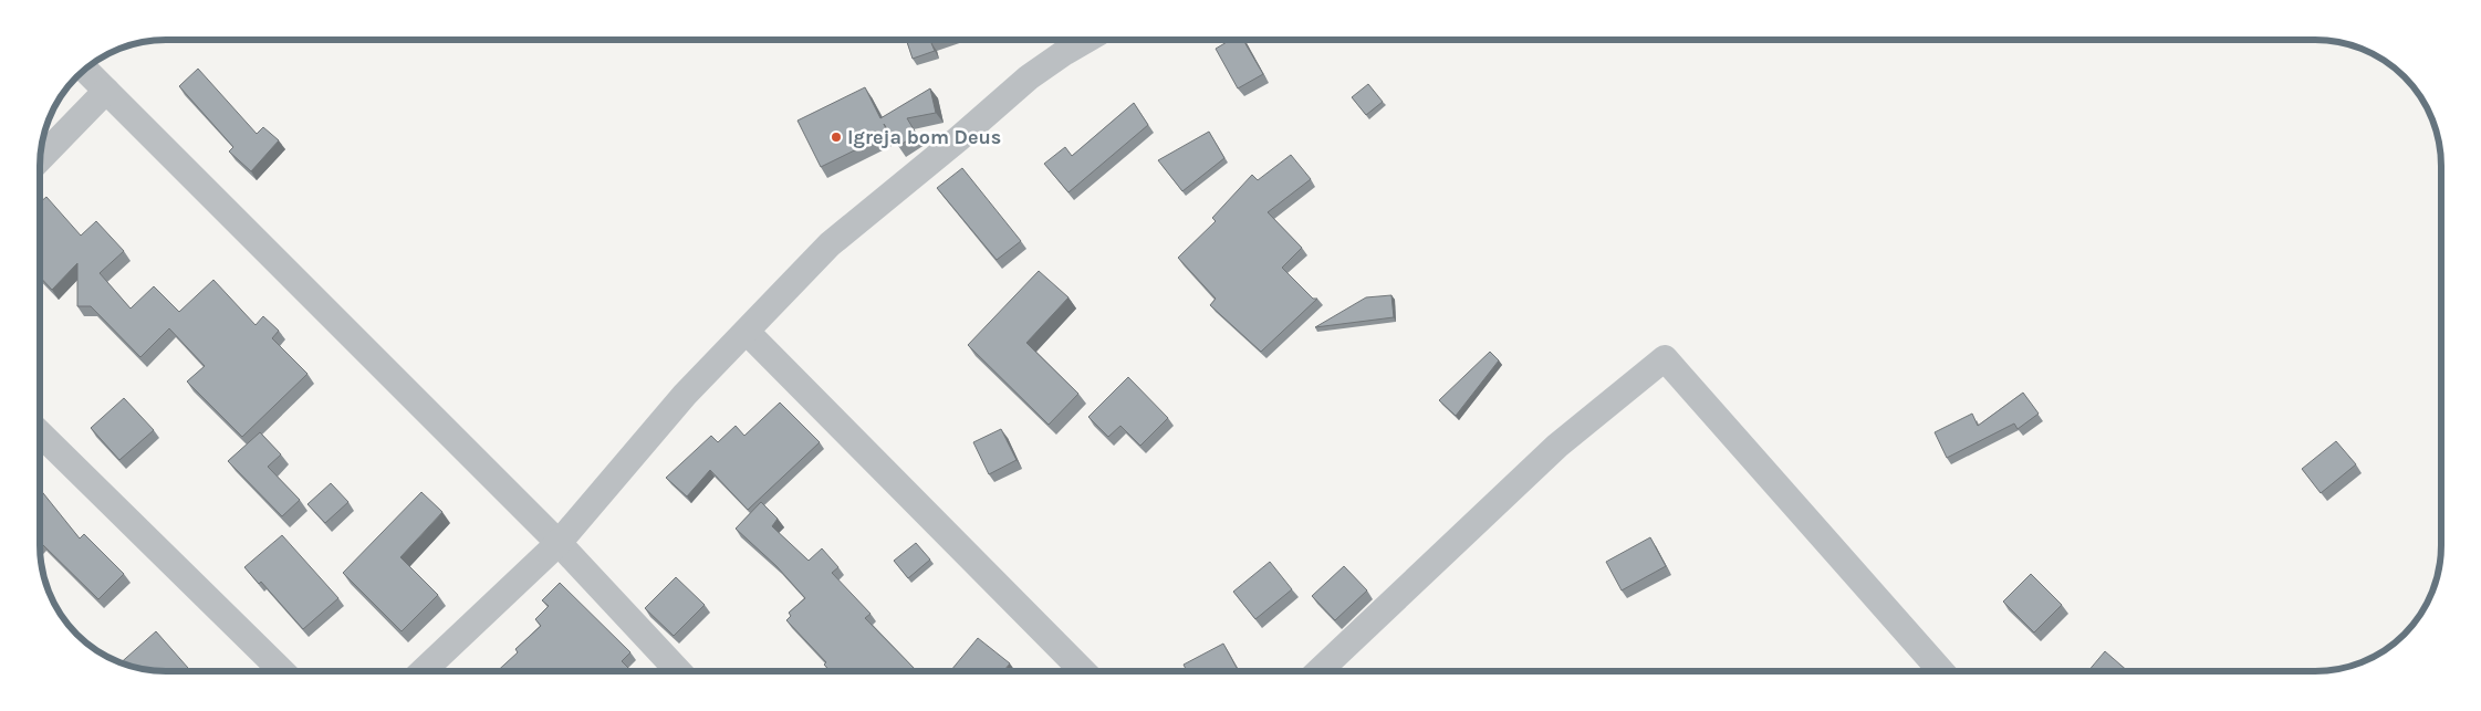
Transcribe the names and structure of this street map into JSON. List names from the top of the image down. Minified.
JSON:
{"places":["Igreja bom Deus"]}
